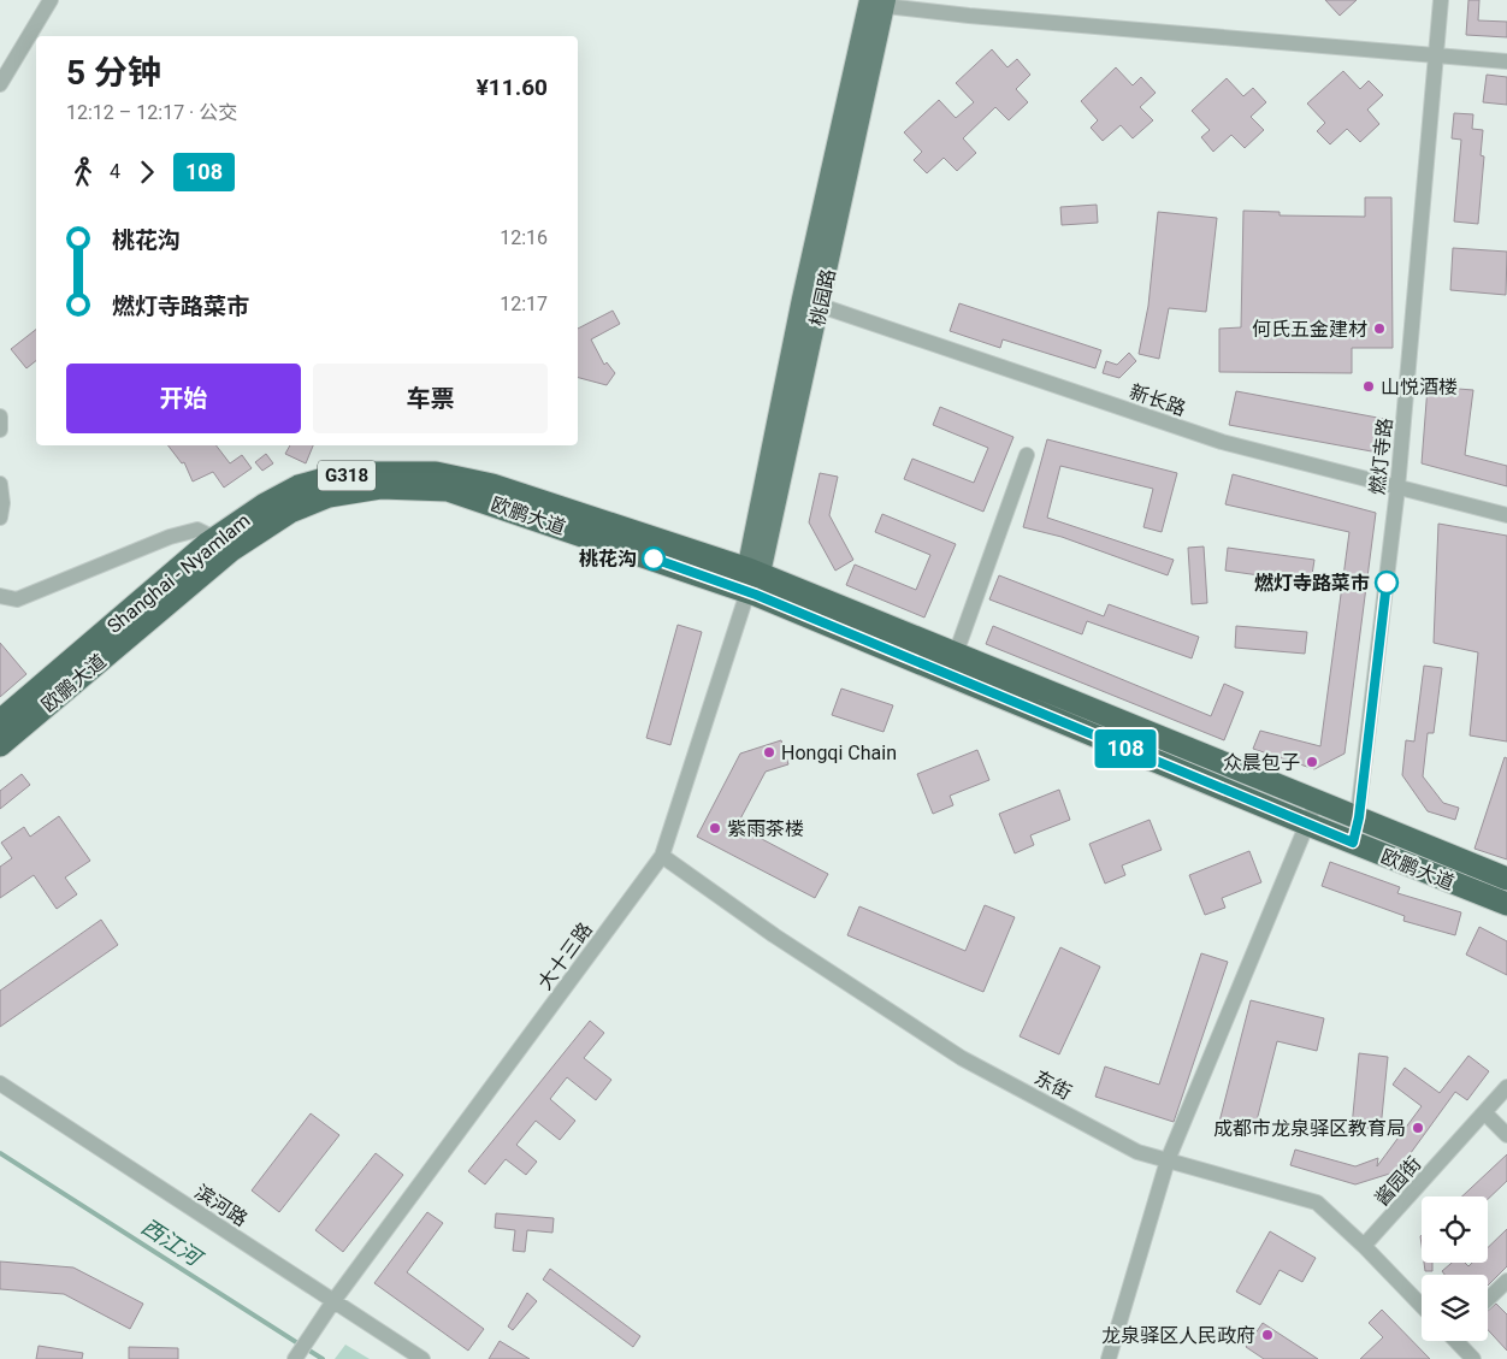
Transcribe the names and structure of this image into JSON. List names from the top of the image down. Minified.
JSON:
{"streets":{"highway":["G318","欧鹏大道","Shanghai - Nyamlam"],"main road":["桃园路"],"street":["新长路","燃灯寺路","大十三路","东街","酱园街","滨河路"]},"crossings":[["桃园路","新长路"],["桃园路","欧鹏大道"],["桃园路","Shanghai - Nyamlam"],["桃园路","大十三路"],["新长路","燃灯寺路"],["燃灯寺路","欧鹏大道"],["欧鹏大道","Shanghai - Nyamlam"],["欧鹏大道","大十三路"],["Shanghai - Nyamlam","大十三路"],["大十三路","东街"],["大十三路","滨河路"],["东街","酱园街"]],"water":["西江河"],"places":["何氏五金建材","山悦酒楼","桃花沟","燃灯寺路菜市","Hongqi Chain","众晨包子","紫雨茶楼","成都市龙泉驿区教育局","龙泉驿区人民政府"],"lines":["bus line 108"],"page":{"on_map":"108","heading":["5 分钟","12:12 – 12:17 · 公交","¥11.60"],"legs":["4","108"],"list":[{"name":"桃花沟","value":"12:16"},{"name":"燃灯寺路菜市","value":"12:17"}],"buttons":["开始","车票"]}}
